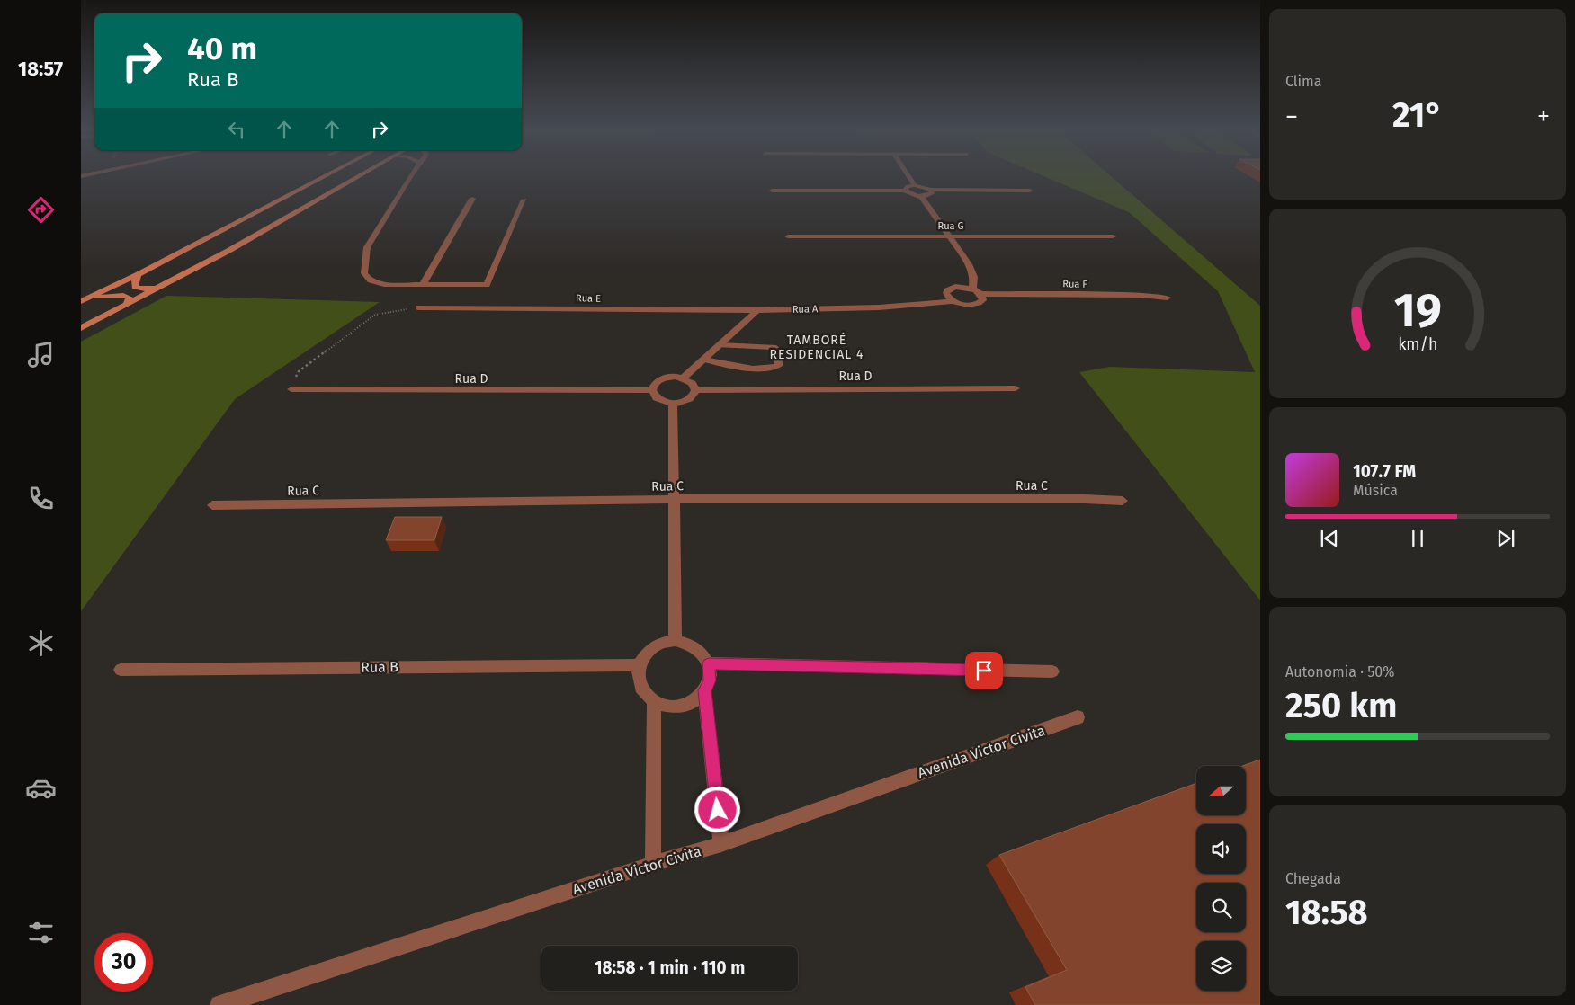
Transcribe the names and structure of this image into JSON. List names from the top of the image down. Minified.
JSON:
{"streets":{"street":["Rua G","Rua F","Rua E","Rua A","Rua D","Rua C","Rua B","Avenida Victor Civita"]},"crossings":[["Rua F","Rua A"],["Rua E","Rua A"]],"districts":["TAMBORÉ RESIDENCIAL 4"],"north":"left","page":{"tabs":"18:57","tile":["Clima",["Autonomia · 50%","250 km"],["Chegada","18:58"]],"turn":["40 m","Rua B"],"heat":["−","21°","+"],"song":["107.7 FM","Música"],"limit":"30","trip":"18:58 · 1 min · 110 m","gauge":["19","km/h"]}}
